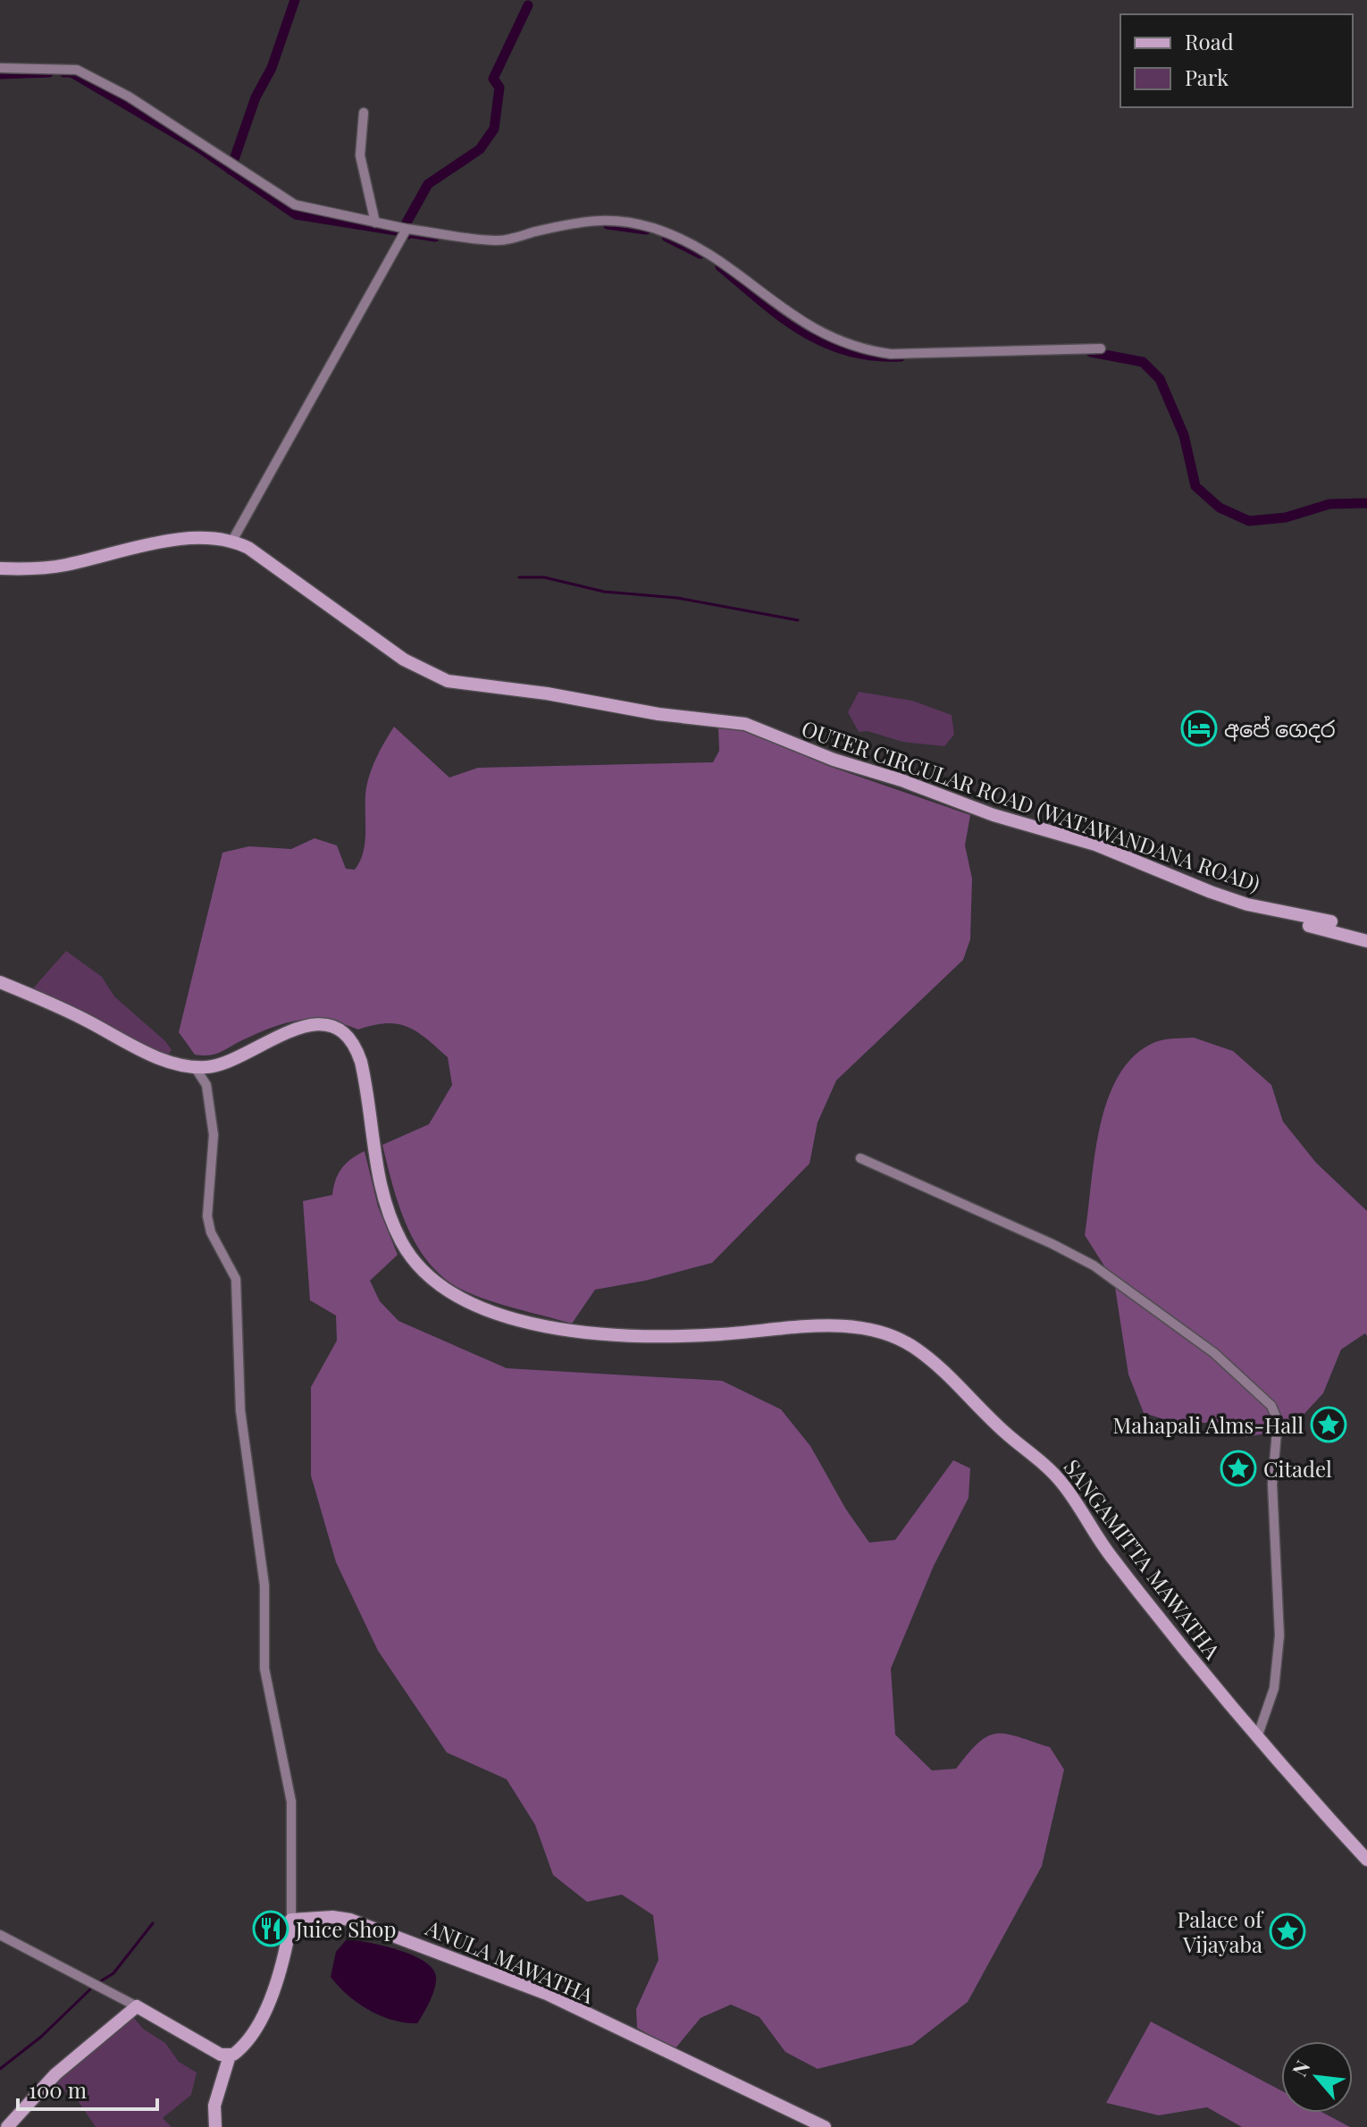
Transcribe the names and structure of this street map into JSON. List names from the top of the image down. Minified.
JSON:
{"streets":{"main road":["OUTER CIRCULAR ROAD (WATAWANDANA ROAD)","SANGAMITTA MAWATHA","ANULA MAWATHA"]},"places":{"hotel":["අපේ ගෙදර"],"place":["Mahapali Alms-Hall","Citadel","Palace of Vijayaba"],"restaurant":["Juice Shop"]},"legend":["Road","Park"],"scale_bar":"100 m","north":"top left"}
